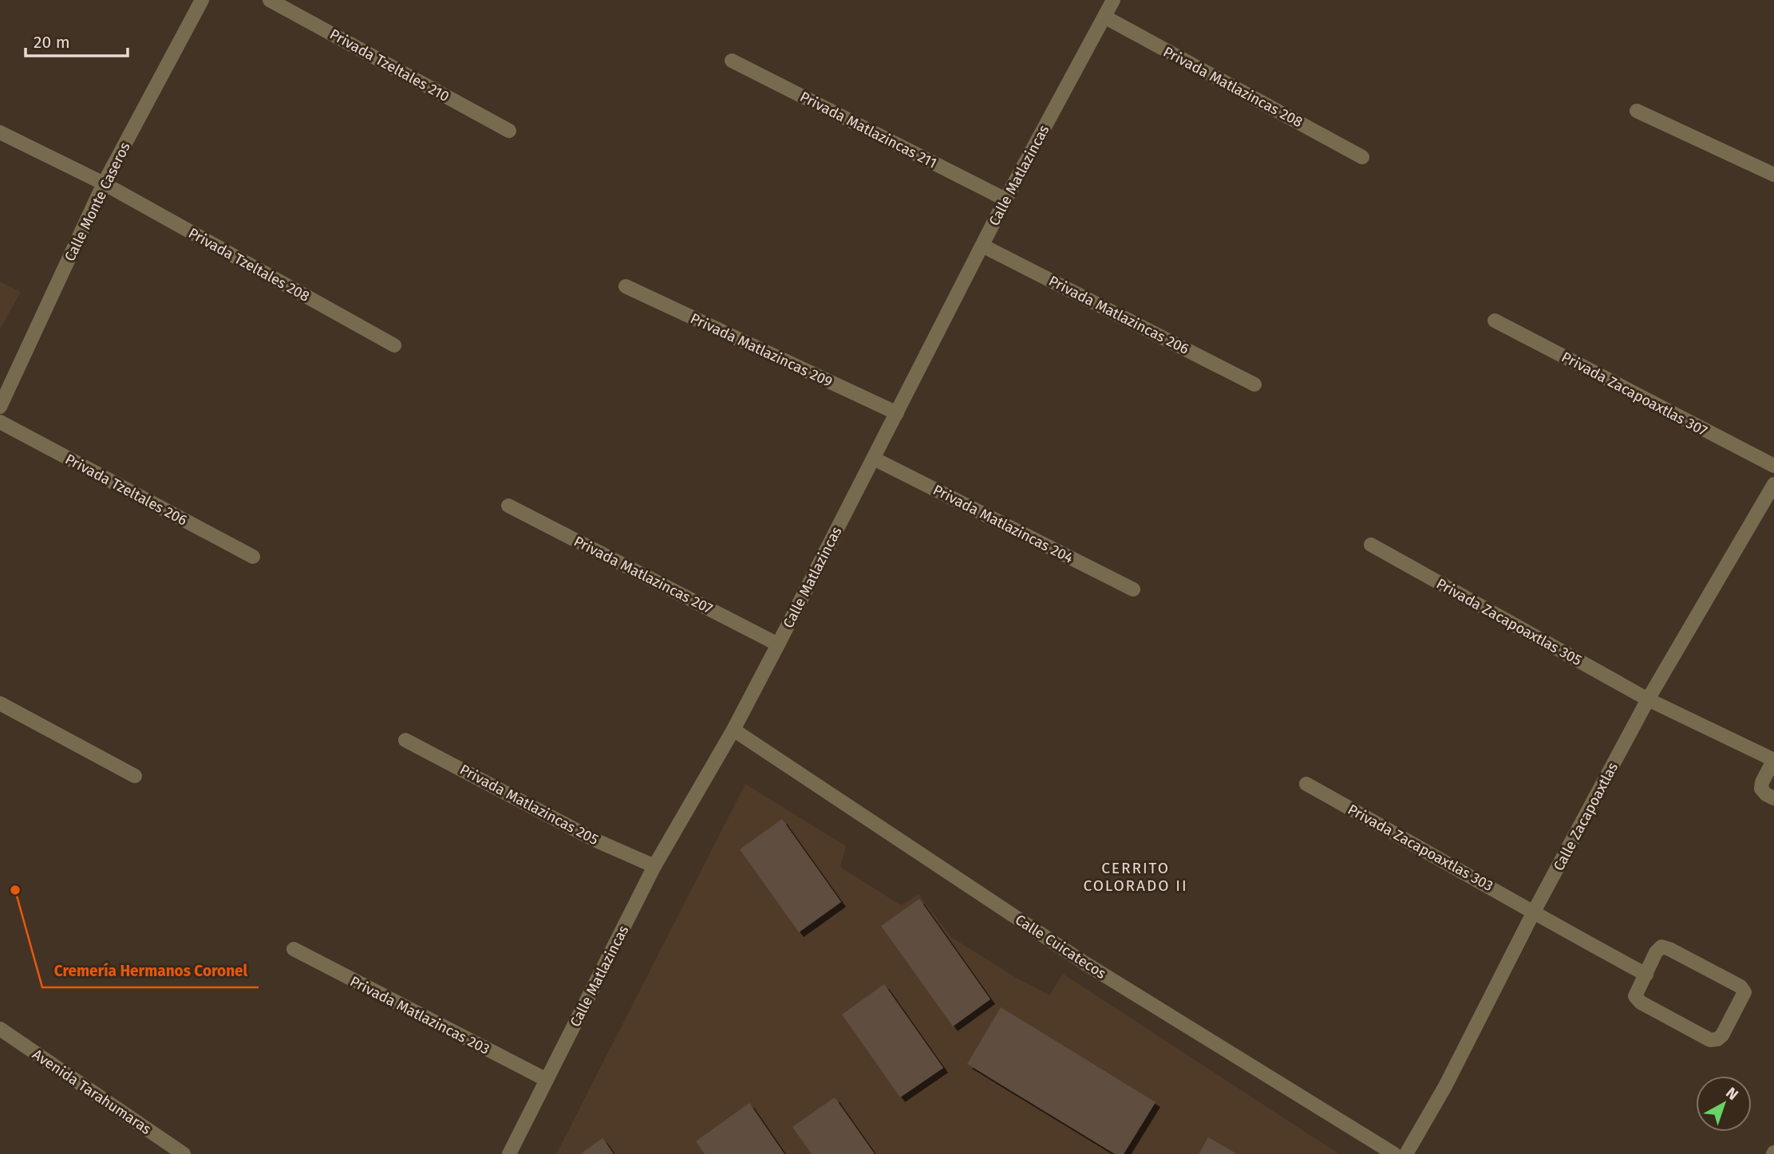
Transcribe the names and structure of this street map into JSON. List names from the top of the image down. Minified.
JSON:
{"streets":{"street":["Privada Tzeltales 210","Privada Matlazincas 208","Privada Matlazincas 211","Calle Matlazincas","Calle Monte Caseros","Privada Tzeltales 208","Privada Matlazincas 206","Privada Matlazincas 209","Privada Zacapoaxtlas 307","Privada Tzeltales 206","Privada Matlazincas 204","Privada Matlazincas 207","Privada Zacapoaxtlas 305","Privada Matlazincas 205","Calle Zacapoaxtlas","Privada Zacapoaxtlas 303","Calle Cuicatecos","Privada Matlazincas 203","Avenida Tarahumaras"]},"crossings":[["Privada Matlazincas 208","Calle Matlazincas"],["Privada Matlazincas 211","Calle Matlazincas"],["Calle Matlazincas","Privada Matlazincas 206"],["Calle Matlazincas","Privada Matlazincas 209"],["Calle Matlazincas","Privada Matlazincas 204"],["Calle Matlazincas","Privada Matlazincas 207"],["Calle Matlazincas","Privada Matlazincas 205"],["Calle Matlazincas","Calle Cuicatecos"],["Calle Matlazincas","Privada Matlazincas 203"],["Calle Monte Caseros","Privada Tzeltales 208"],["Privada Zacapoaxtlas 305","Calle Zacapoaxtlas"],["Calle Zacapoaxtlas","Privada Zacapoaxtlas 303"]],"districts":["CERRITO COLORADO II"],"places":["Cremería Hermanos Coronel"],"scale_bar":"20 m","north":"top right"}
